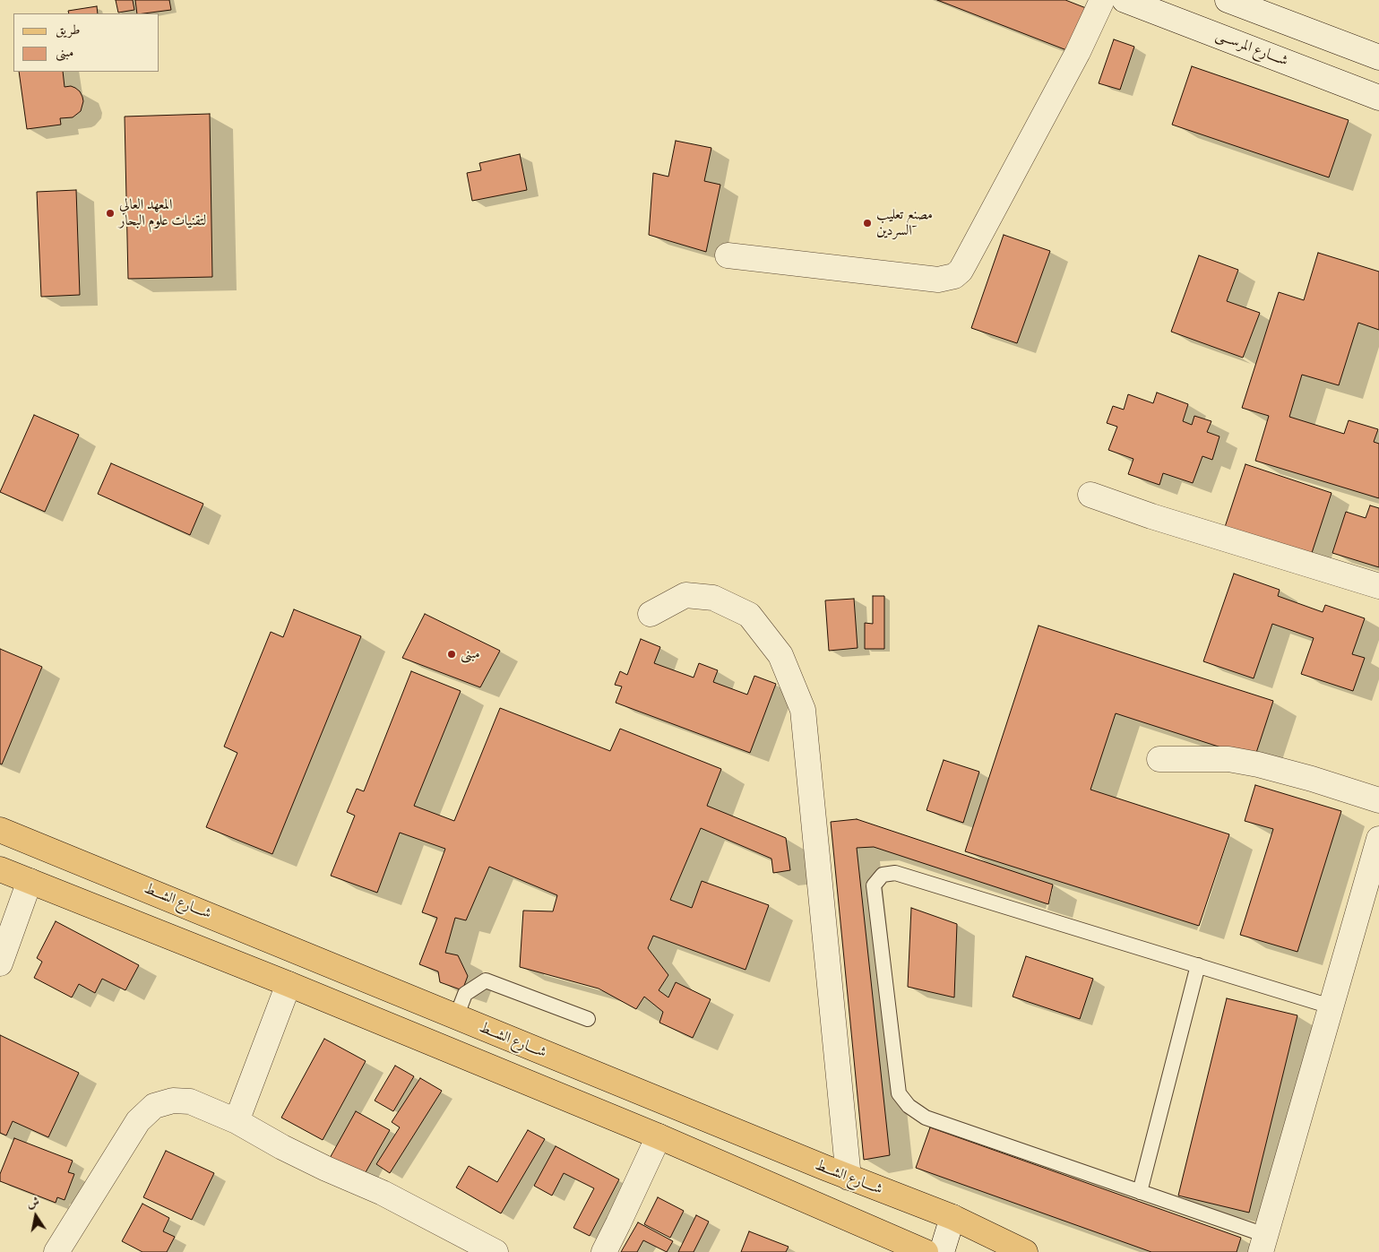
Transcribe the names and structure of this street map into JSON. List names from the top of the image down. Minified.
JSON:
{"streets":{"main road":["شــــارع الشـــط"],"street":["شــــارع المرســـى"]},"places":["المعهد العالي لتقنيات علوم البحار","مصنع تعليب السردين","مبنى"],"legend":["طريق","مبنى"],"north":"top"}
